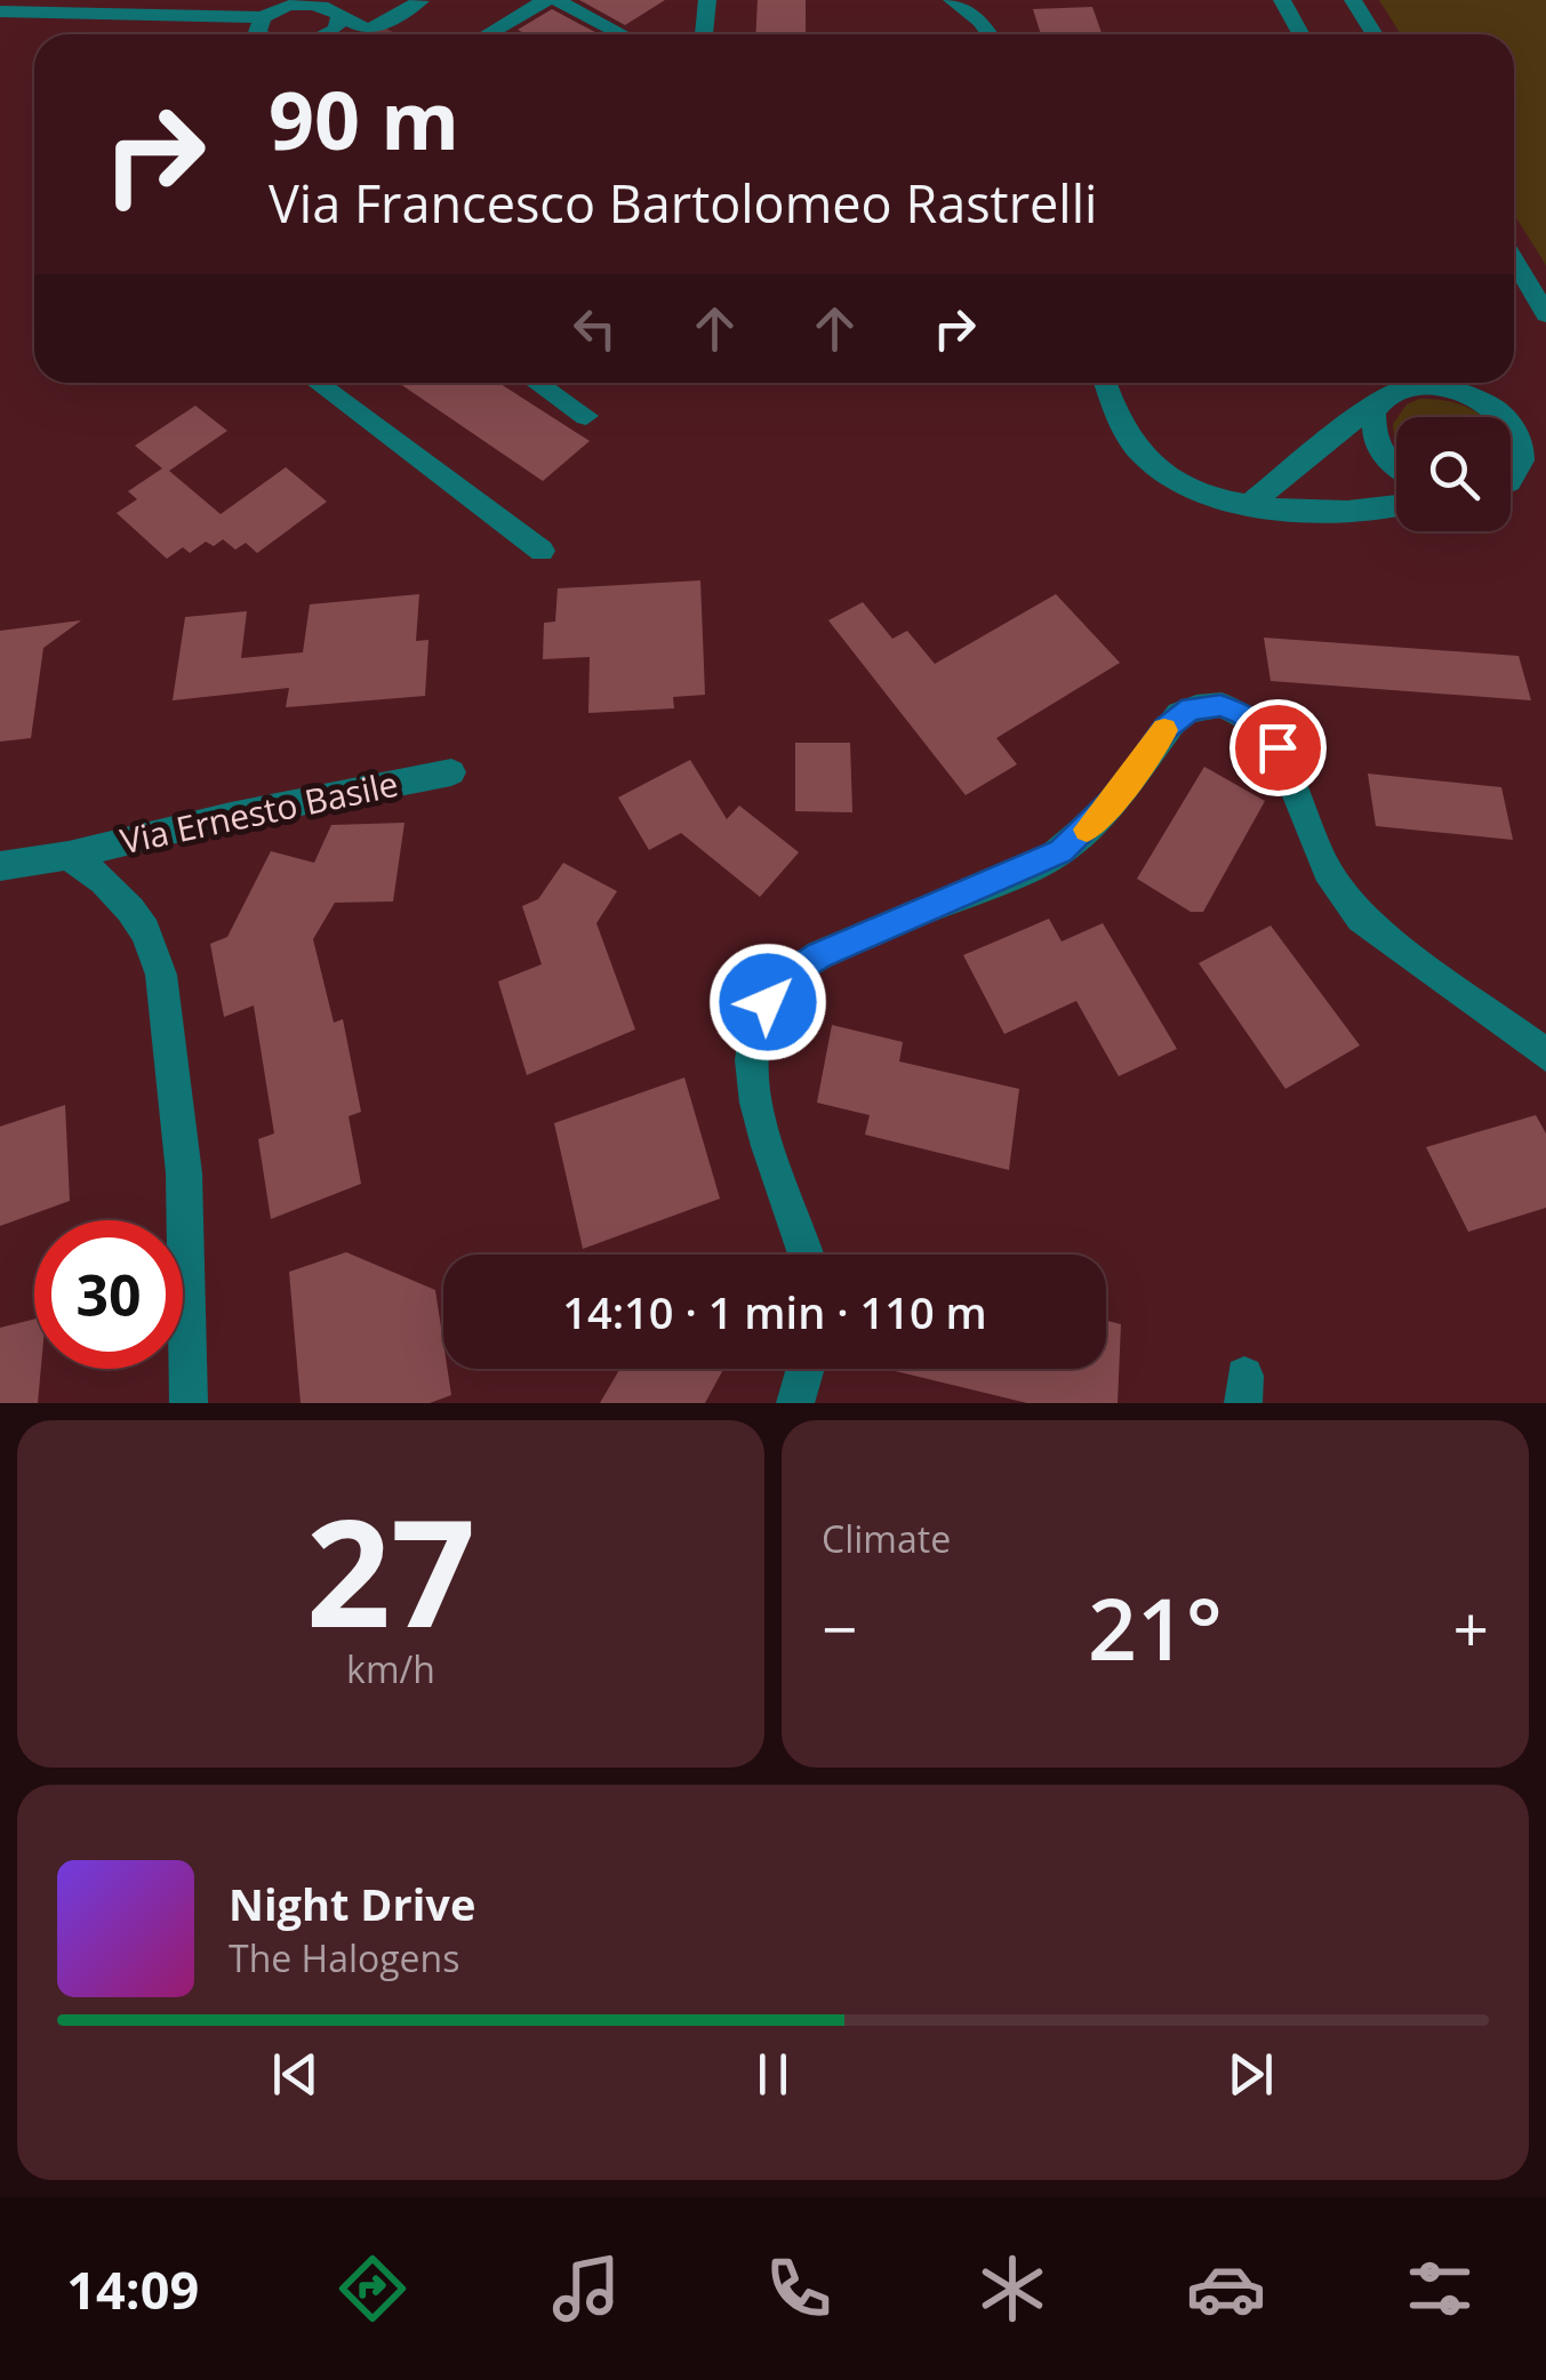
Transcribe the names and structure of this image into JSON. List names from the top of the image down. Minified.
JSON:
{"streets":{"street":["Via Ernesto Basile"]},"page":{"turn":["90 m","Via Francesco Bartolomeo Rastrelli"],"limit":"30","trip":"14:10 · 1 min · 110 m","tile":[["27","km/h"],"Climate"],"heat":["−","21°","+"],"song":["Night Drive","The Halogens"],"tabs":"14:09"}}
